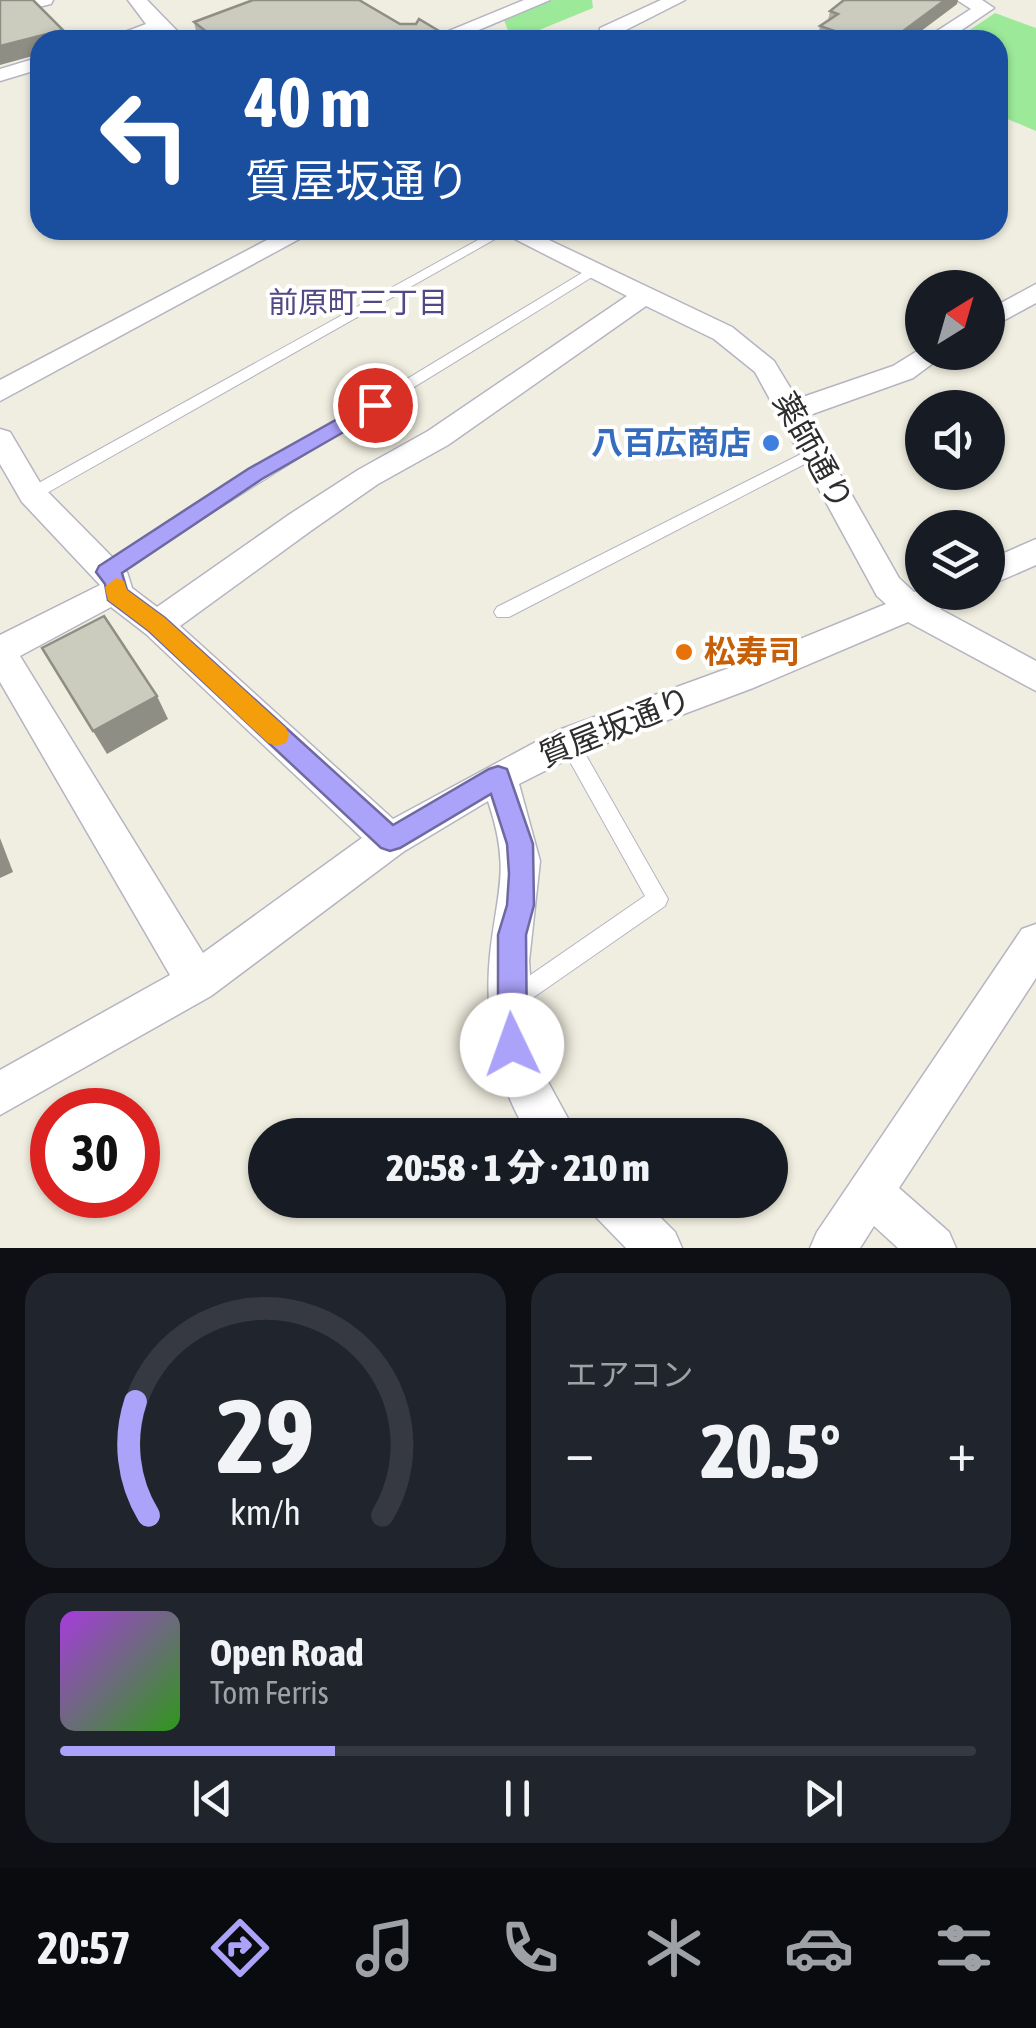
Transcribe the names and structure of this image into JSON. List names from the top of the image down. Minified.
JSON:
{"streets":{"street":["薬師通り","質屋坂通り"]},"crossings":[["薬師通り","質屋坂通り"]],"districts":["前原町三丁目"],"places":["八百広商店","松寿司"],"north":"top right","page":{"turn":["40 m","質屋坂通り"],"limit":"30","trip":"20:58 · 1 分 · 210 m","tile":"エアコン","heat":["−","20.5°","+"],"song":["Open Road","Tom Ferris"],"tabs":"20:57","gauge":["29","km/h"]}}
